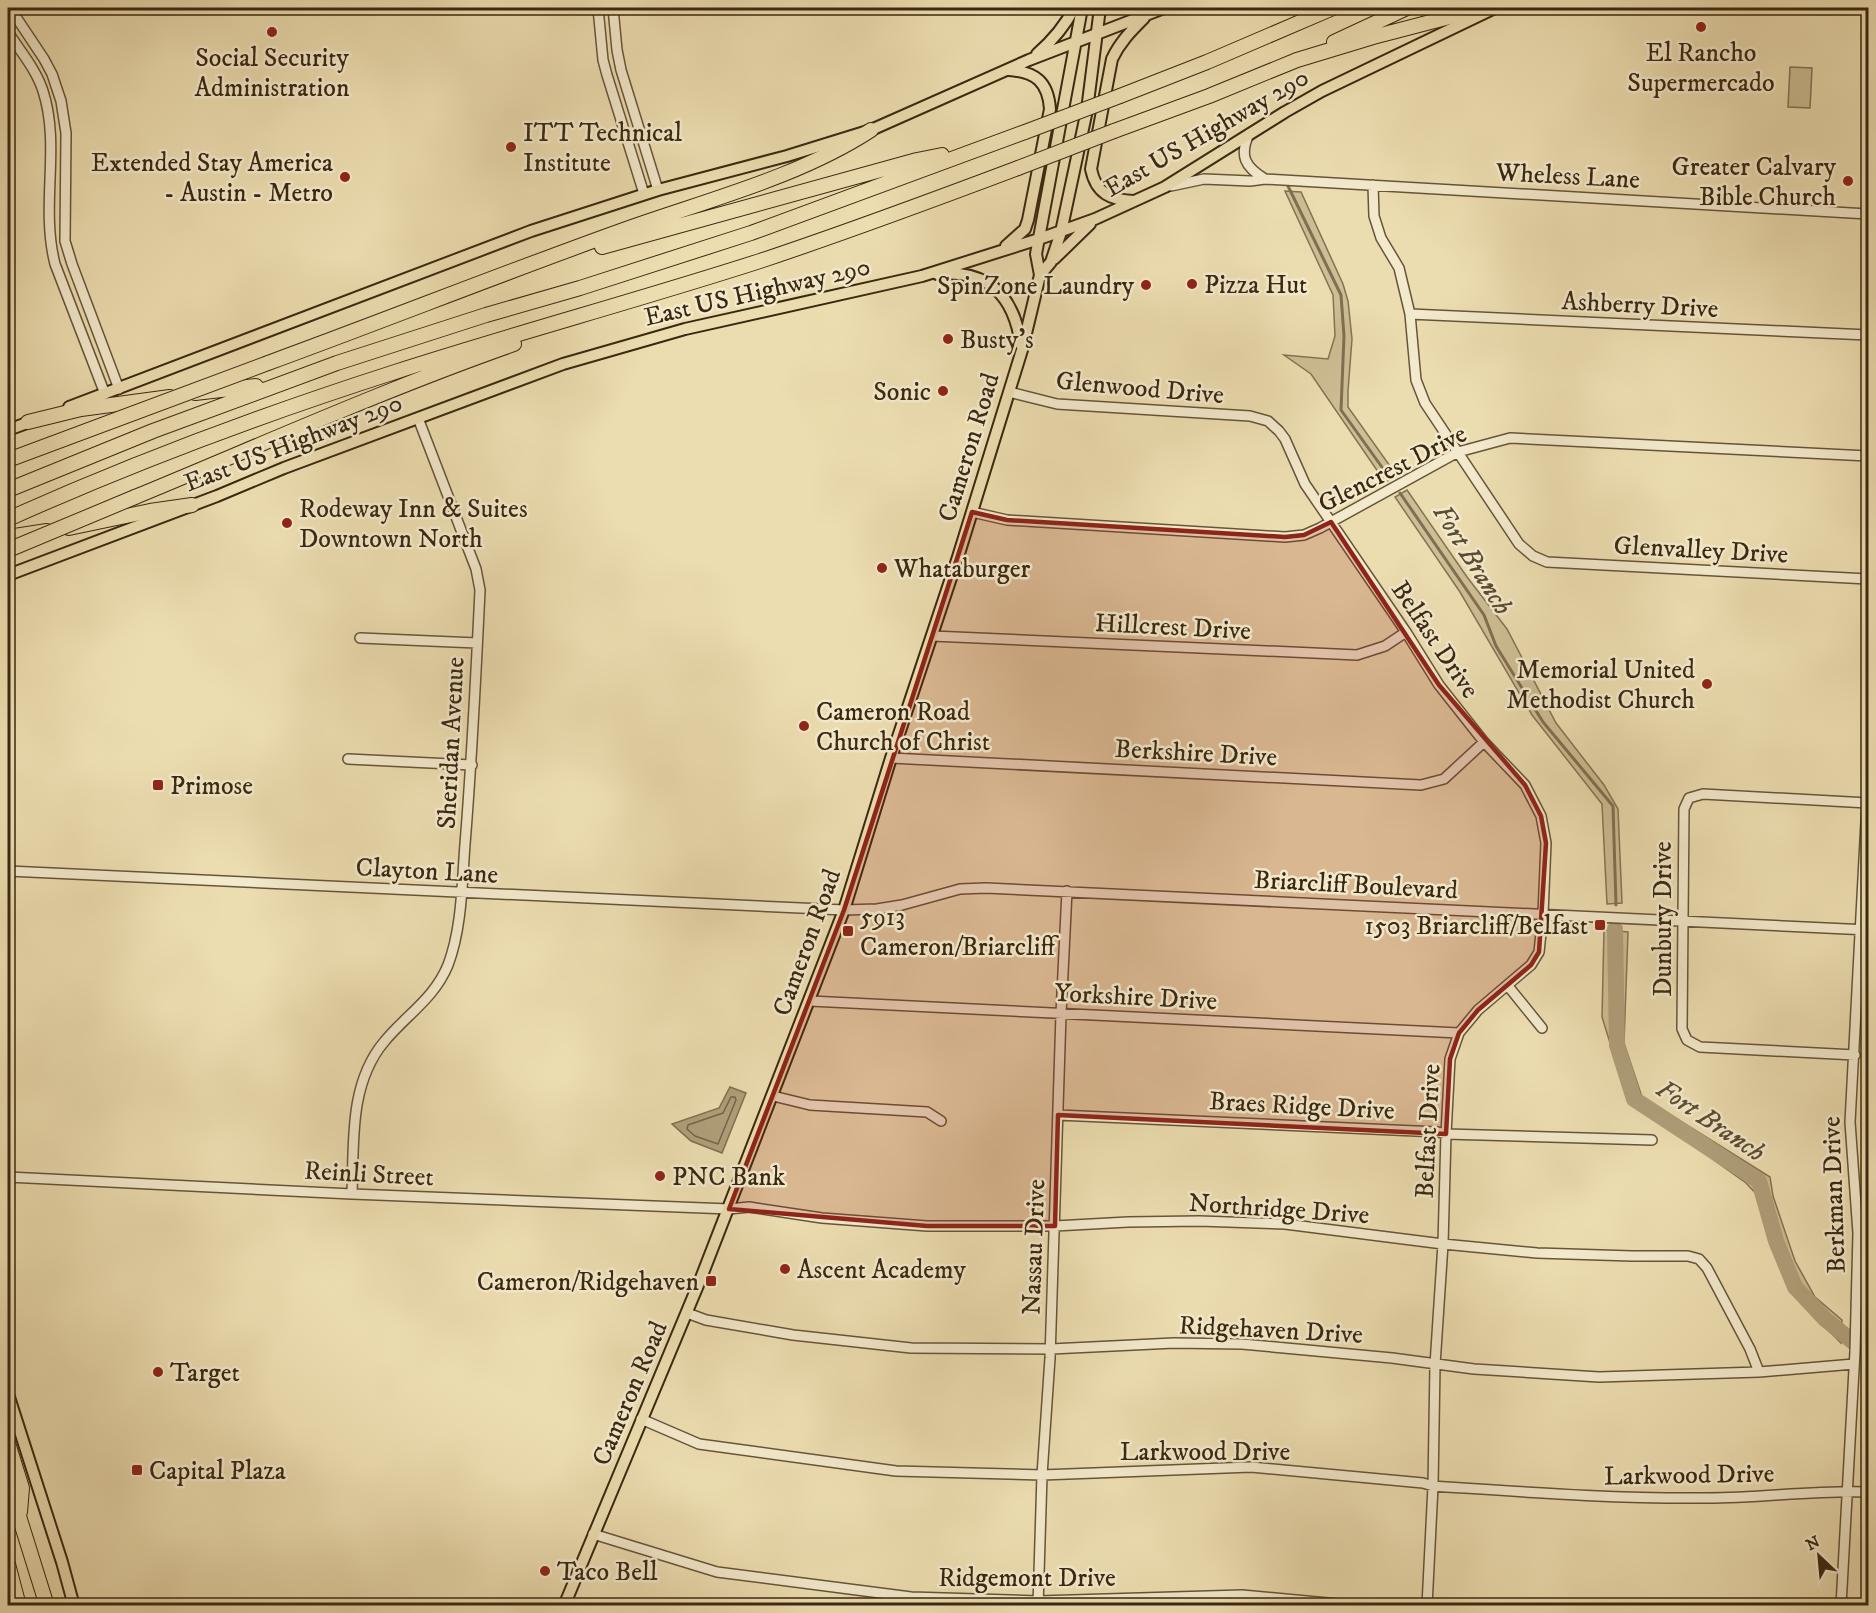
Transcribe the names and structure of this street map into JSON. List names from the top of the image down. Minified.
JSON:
{"streets":{"main road":["East US Highway 290","Cameron Road"],"street":["Wheless Lane","Ashberry Drive","Glenwood Drive","Glencrest Drive","Glenvalley Drive","Hillcrest Drive","Belfast Drive","Sheridan Avenue","Berkshire Drive","Clayton Lane","Briarcliff Boulevard","Dunbury Drive","Yorkshire Drive","Braes Ridge Drive","Reinli Street","Berkman Drive","Northridge Drive","Nassau Drive","Ridgehaven Drive","Larkwood Drive","Ridgemont Drive"]},"crossings":[["East US Highway 290","Wheless Lane"],["East US Highway 290","Cameron Road"],["East US Highway 290","Sheridan Avenue"],["Glenwood Drive","Cameron Road"],["Glenwood Drive","Belfast Drive"],["Cameron Road","Glencrest Drive"],["Cameron Road","Hillcrest Drive"],["Cameron Road","Berkshire Drive"],["Cameron Road","Clayton Lane"],["Cameron Road","Briarcliff Boulevard"],["Cameron Road","Yorkshire Drive"],["Cameron Road","Reinli Street"],["Cameron Road","Northridge Drive"],["Cameron Road","Ridgehaven Drive"],["Cameron Road","Larkwood Drive"],["Cameron Road","Ridgemont Drive"],["Glencrest Drive","Glenvalley Drive"],["Glencrest Drive","Belfast Drive"],["Hillcrest Drive","Belfast Drive"],["Belfast Drive","Berkshire Drive"],["Belfast Drive","Briarcliff Boulevard"],["Belfast Drive","Yorkshire Drive"],["Belfast Drive","Braes Ridge Drive"],["Belfast Drive","Northridge Drive"],["Belfast Drive","Ridgehaven Drive"],["Belfast Drive","Larkwood Drive"],["Sheridan Avenue","Clayton Lane"],["Sheridan Avenue","Reinli Street"],["Clayton Lane","Briarcliff Boulevard"],["Briarcliff Boulevard","Dunbury Drive"],["Briarcliff Boulevard","Berkman Drive"],["Briarcliff Boulevard","Nassau Drive"],["Dunbury Drive","Berkman Drive"],["Yorkshire Drive","Nassau Drive"],["Braes Ridge Drive","Nassau Drive"],["Reinli Street","Northridge Drive"],["Berkman Drive","Ridgehaven Drive"],["Berkman Drive","Larkwood Drive"],["Northridge Drive","Nassau Drive"],["Northridge Drive","Ridgehaven Drive"],["Nassau Drive","Ridgehaven Drive"],["Nassau Drive","Larkwood Drive"],["Nassau Drive","Ridgemont Drive"]],"water":["Fort Branch"],"places":{"other":["El Rancho Supermercado","Social Security Administration","ITT Technical Institute","Extended Stay America - Austin - Metro","Greater Calvary Bible Church","Pizza Hut","SpinZone Laundry","Busty’s","Sonic","Rodeway Inn & Suites Downtown North","Whataburger","Memorial United Methodist Church","Cameron Road Church of Christ","PNC Bank","Ascent Academy","Target","Taco Bell"],"transit":["Primose","1503 Briarcliff/Belfast","5913 Cameron/Briarcliff","Cameron/Ridgehaven","Capital Plaza"]},"north":"top left"}
